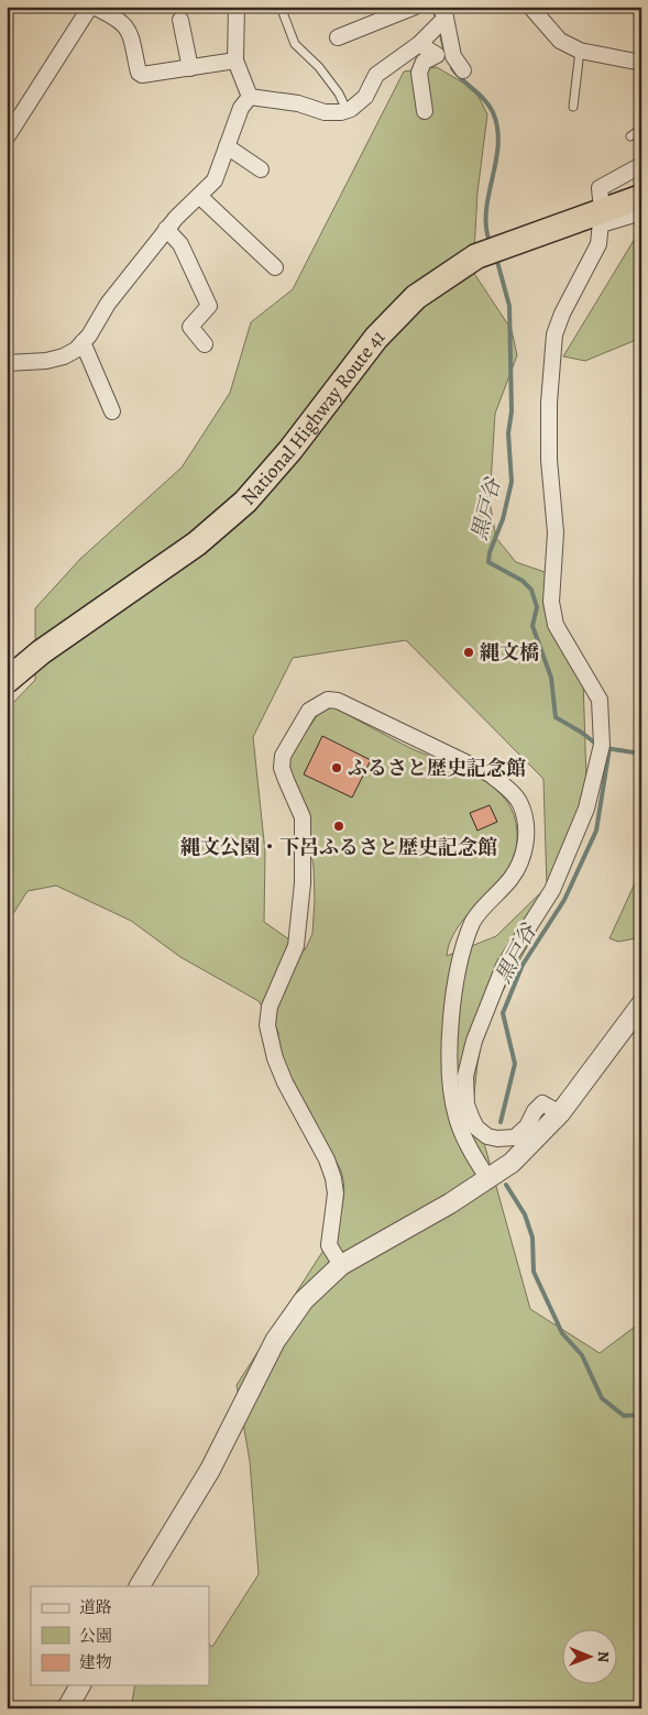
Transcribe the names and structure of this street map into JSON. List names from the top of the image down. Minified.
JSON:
{"streets":{"highway":["National Highway Route 41"]},"water":["黒戸谷"],"places":["縄文橋","ふるさと歴史記念館","縄文公園・下呂ふるさと歴史記念館"],"legend":["道路","公園","建物"],"north":"right"}
